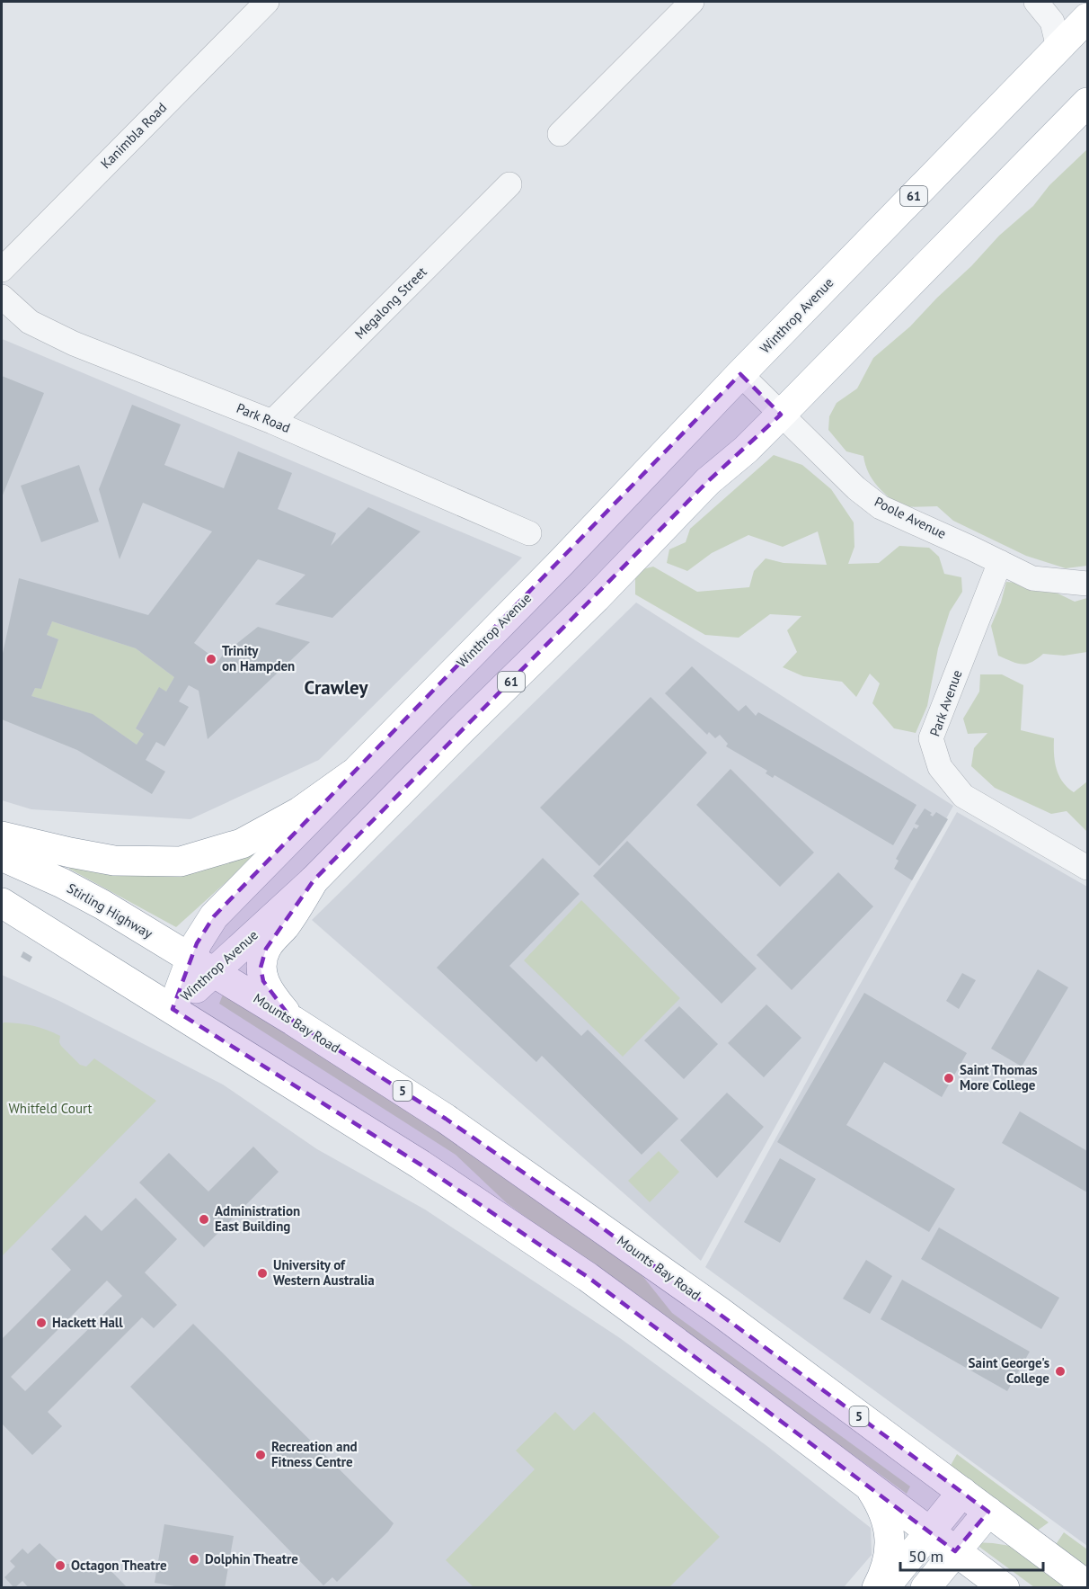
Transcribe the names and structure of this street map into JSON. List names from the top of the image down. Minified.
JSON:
{"streets":{"main road":["61","Winthrop Avenue","Stirling Highway","Mounts Bay Road","5"],"street":["Kanimbla Road","Megalong Street","Park Road","Poole Avenue","Park Avenue"]},"crossings":[["61","Winthrop Avenue"],["61","Mounts Bay Road"],["Megalong Street","Park Road"],["Winthrop Avenue","Poole Avenue"],["Winthrop Avenue","Stirling Highway"],["Winthrop Avenue","Mounts Bay Road"],["Poole Avenue","Park Avenue"],["Stirling Highway","Mounts Bay Road"]],"districts":["Crawley"],"parks":["Whitfeld Court"],"places":["Trinity on Hampden","Saint Thomas More College","Administration East Building","University of Western Australia","Hackett Hall","Saint George's College","Recreation and Fitness Centre","Dolphin Theatre","Octagon Theatre"],"scale_bar":"50 m"}
